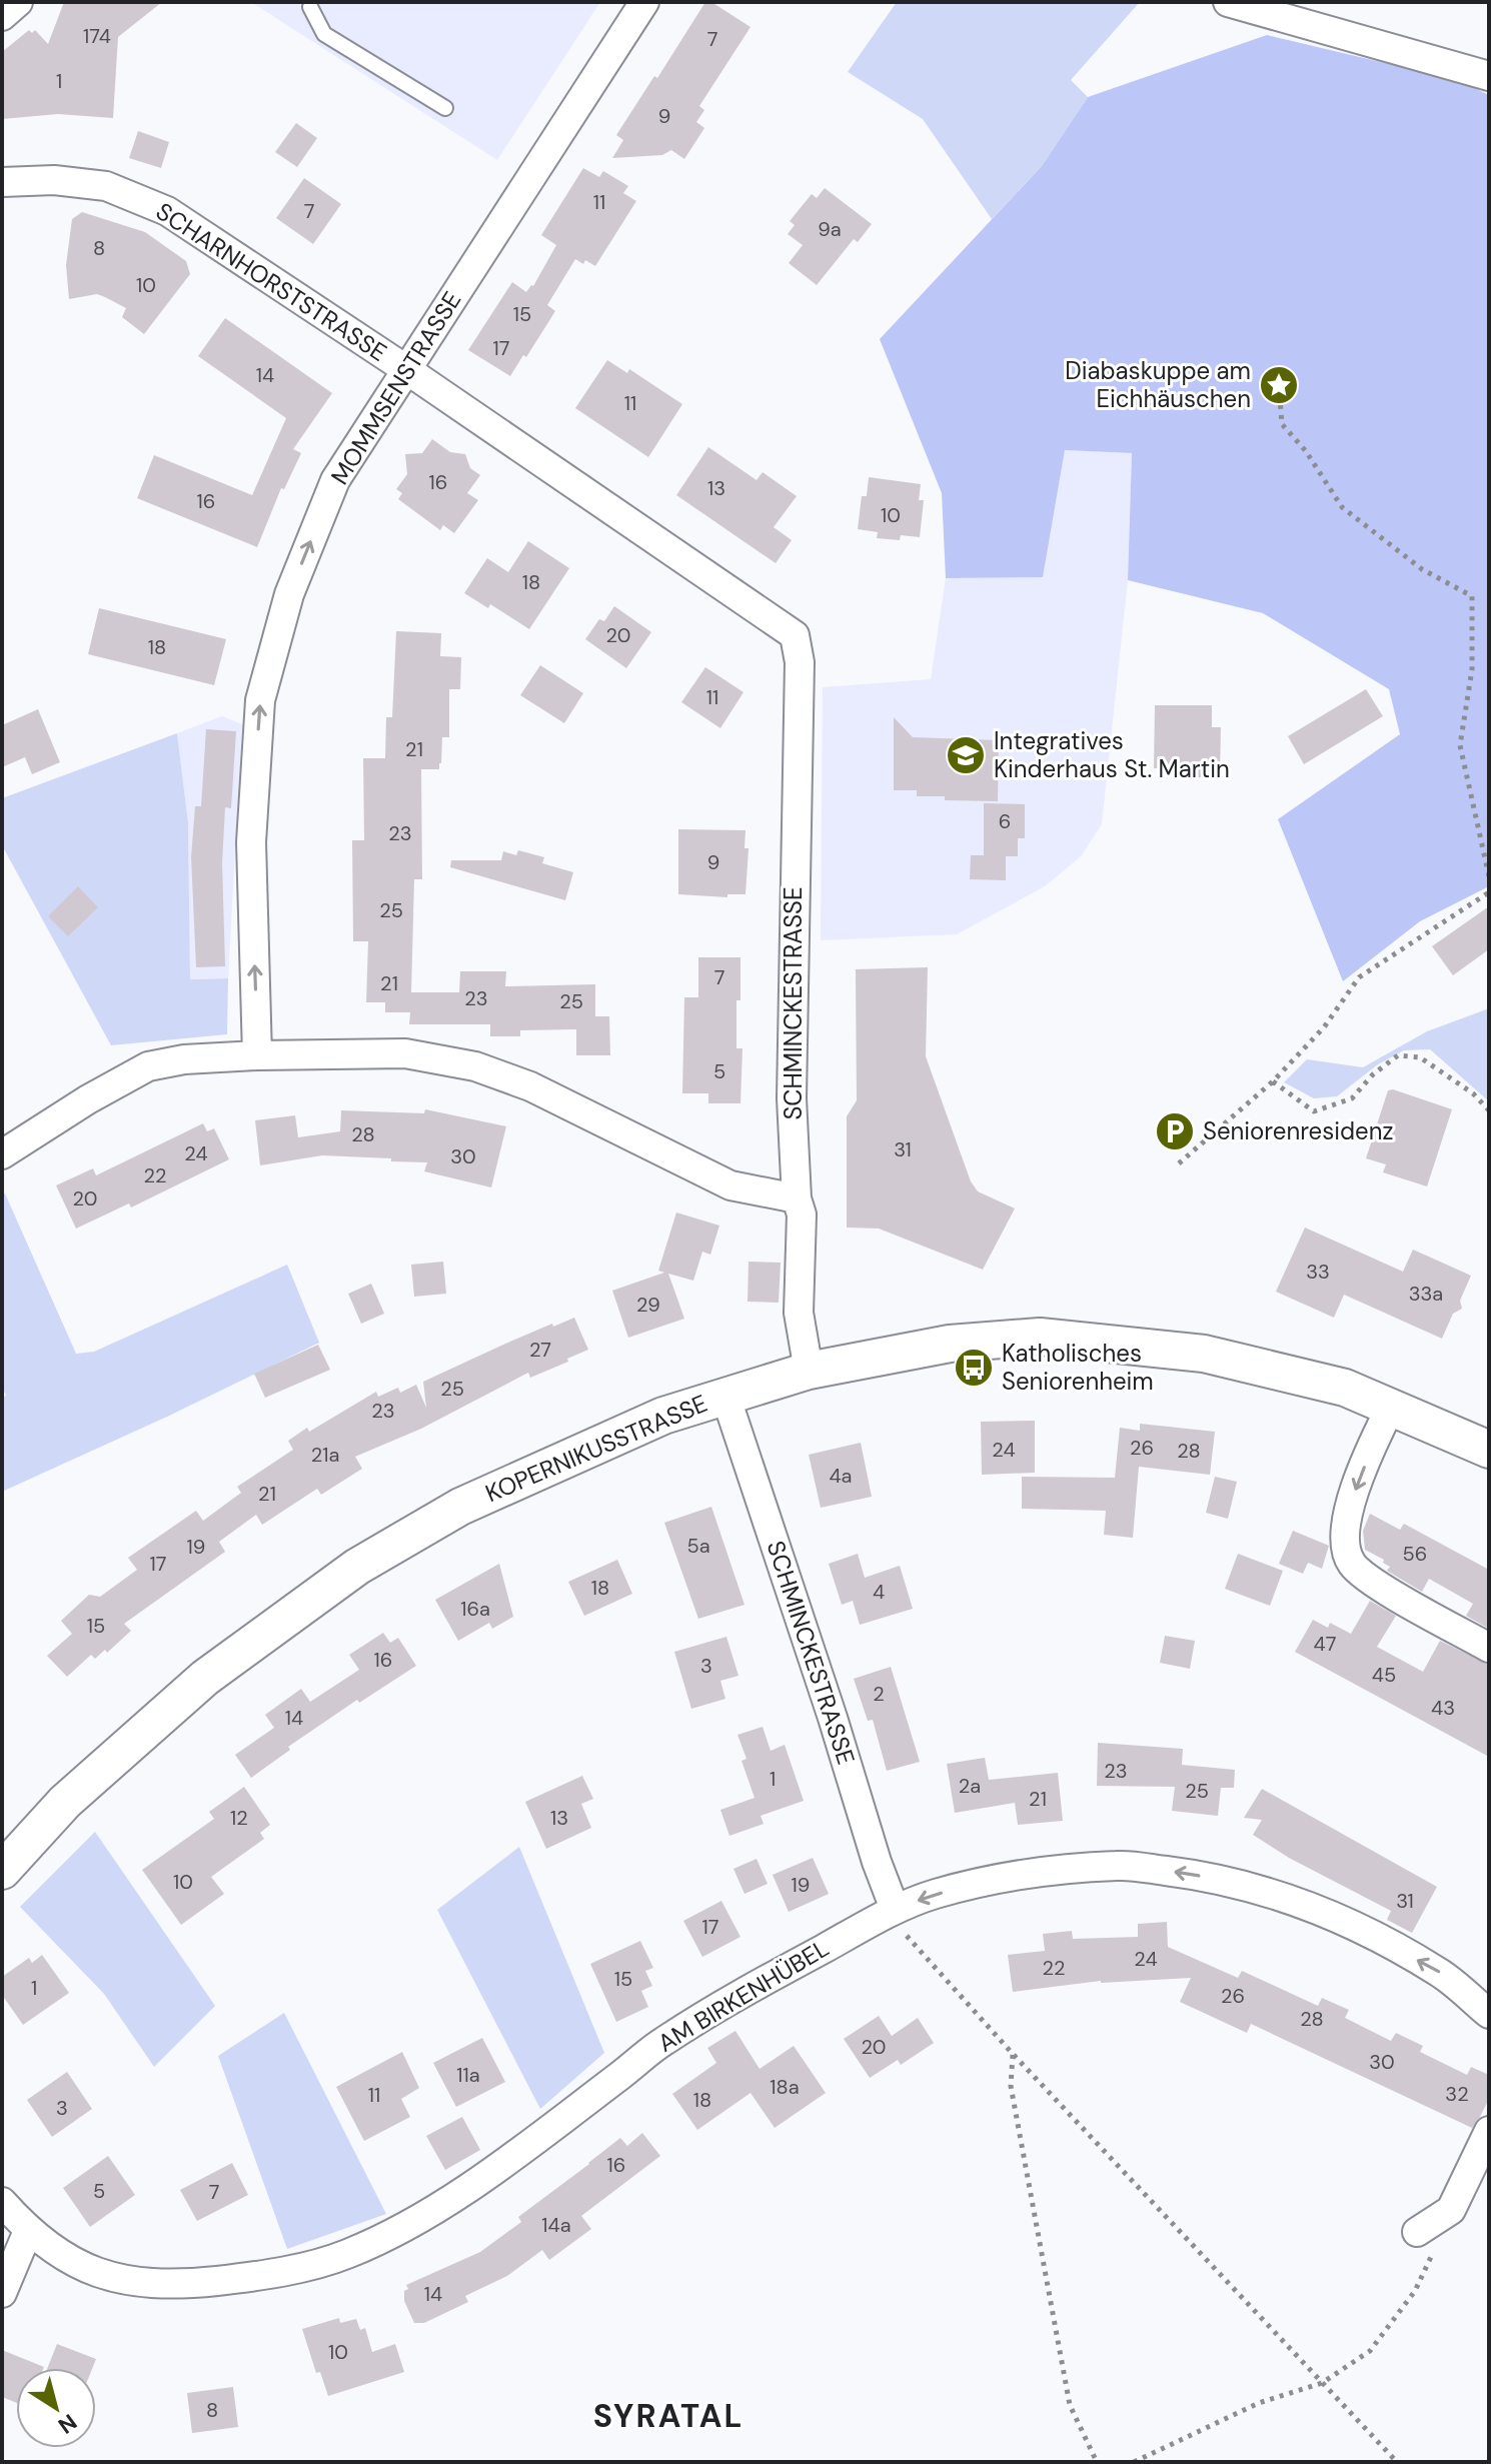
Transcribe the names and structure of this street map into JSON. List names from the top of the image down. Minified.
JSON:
{"streets":{"street":["SCHARNHORSTSTRASSE","MOMMSENSTRASSE","SCHMINCKESTRASSE","KOPERNIKUSSTRASSE","AM BIRKENHÜBEL"]},"crossings":[["SCHARNHORSTSTRASSE","MOMMSENSTRASSE"],["SCHARNHORSTSTRASSE","SCHMINCKESTRASSE"],["SCHMINCKESTRASSE","KOPERNIKUSSTRASSE"],["SCHMINCKESTRASSE","AM BIRKENHÜBEL"]],"one_way":["MOMMSENSTRASSE","AM BIRKENHÜBEL"],"districts":["SYRATAL"],"places":{"place":["Diabaskuppe am Eichhäuschen"],"school or university":["Integratives Kinderhaus St. Martin"],"parking":["Seniorenresidenz"],"bus stop":["Katholisches Seniorenheim"]},"house_numbers":["174","7","1","9","11","7","9a","8","10","15","17","14","11","16","13","16","10","18","20","18","11","21","6","23","9","25","7","21","23","25","5","28","31","24","30","22","20","33","33a","29","27","25","23","26","24","28","21a","4a","21","5a","19","56","17","18","4","16a","15","47","16","3","45","2","43","14","23","1","2a","25","21","12","13","10","19","31","17","24","22","15","1","26","28","20","30","11a","18a","32","11","18","3","16","5","7","14a","14","10","8"],"north":"bottom right"}
